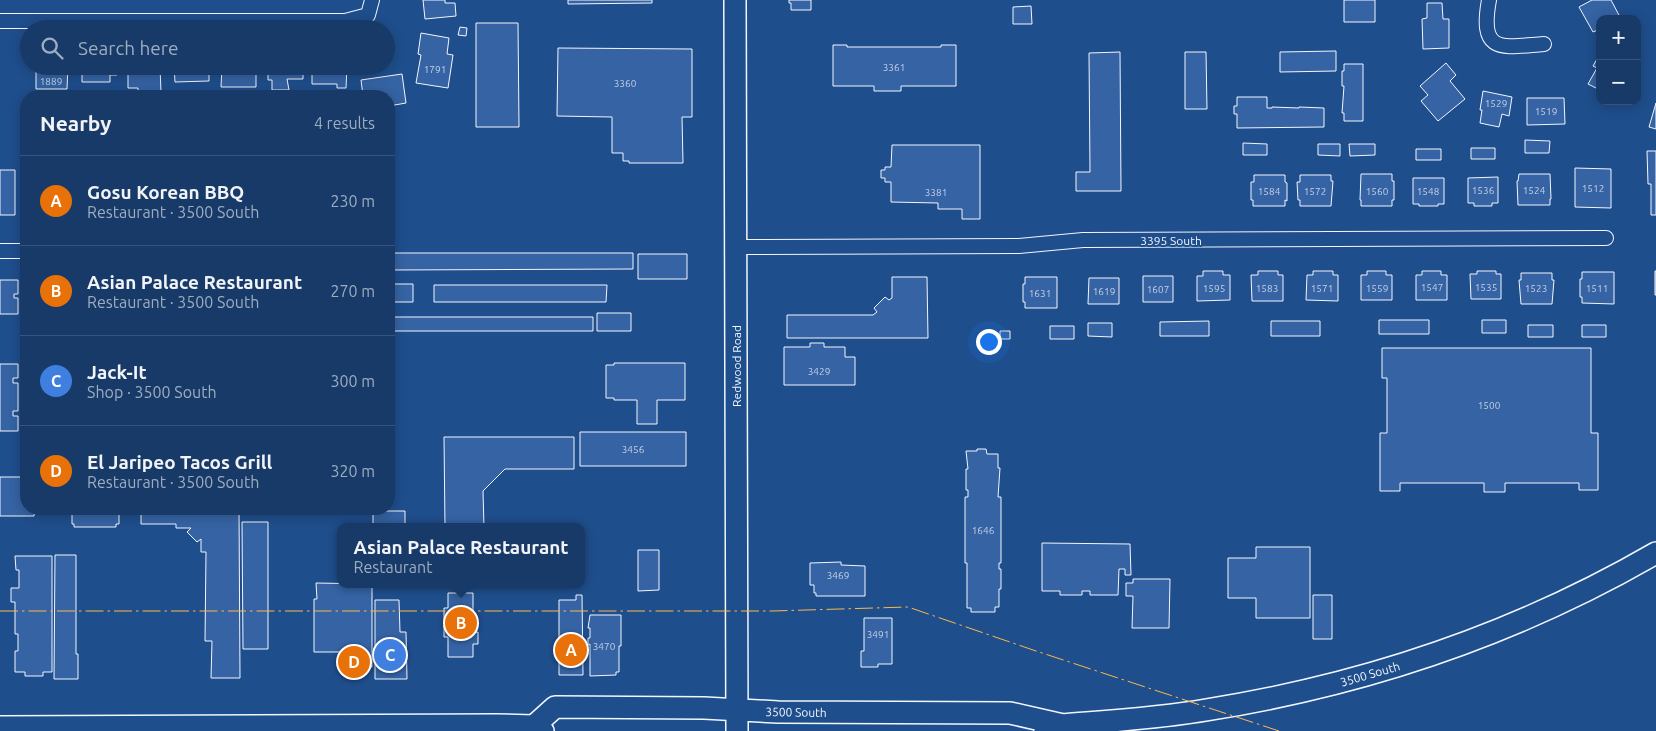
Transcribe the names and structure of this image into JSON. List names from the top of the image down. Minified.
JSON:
{"streets":{"main road":["Redwood Road","3500 South"],"street":["3395 South"]},"crossings":[["3395 South","Redwood Road"],["Redwood Road","3500 South"]],"house_numbers":["3361","1791","1889","3360","1529","1519","1512","1536","1524","1584","1572","1560","1548","3381","1547","1535","1595","1583","1571","1559","1523","1511","1607","1619","1631","3429","1500","3456","1646","3469","3491","3470"],"page":{"map_buttons":["+","−"],"search":"Search here","heading":["Nearby","4 results"],"list":[{"mark":"A","name":"Gosu Korean BBQ","note":"Restaurant · 3500 South","value":"230 m"},{"mark":"B","name":"Asian Palace Restaurant","note":"Restaurant · 3500 South","value":"270 m"},{"mark":"C","name":"Jack-It","note":"Shop · 3500 South","value":"300 m"},{"mark":"D","name":"El Jaripeo Tacos Grill","note":"Restaurant · 3500 South","value":"320 m"}],"popup":["Asian Palace Restaurant","Restaurant"],"pins":["B","A","C","D"]}}
